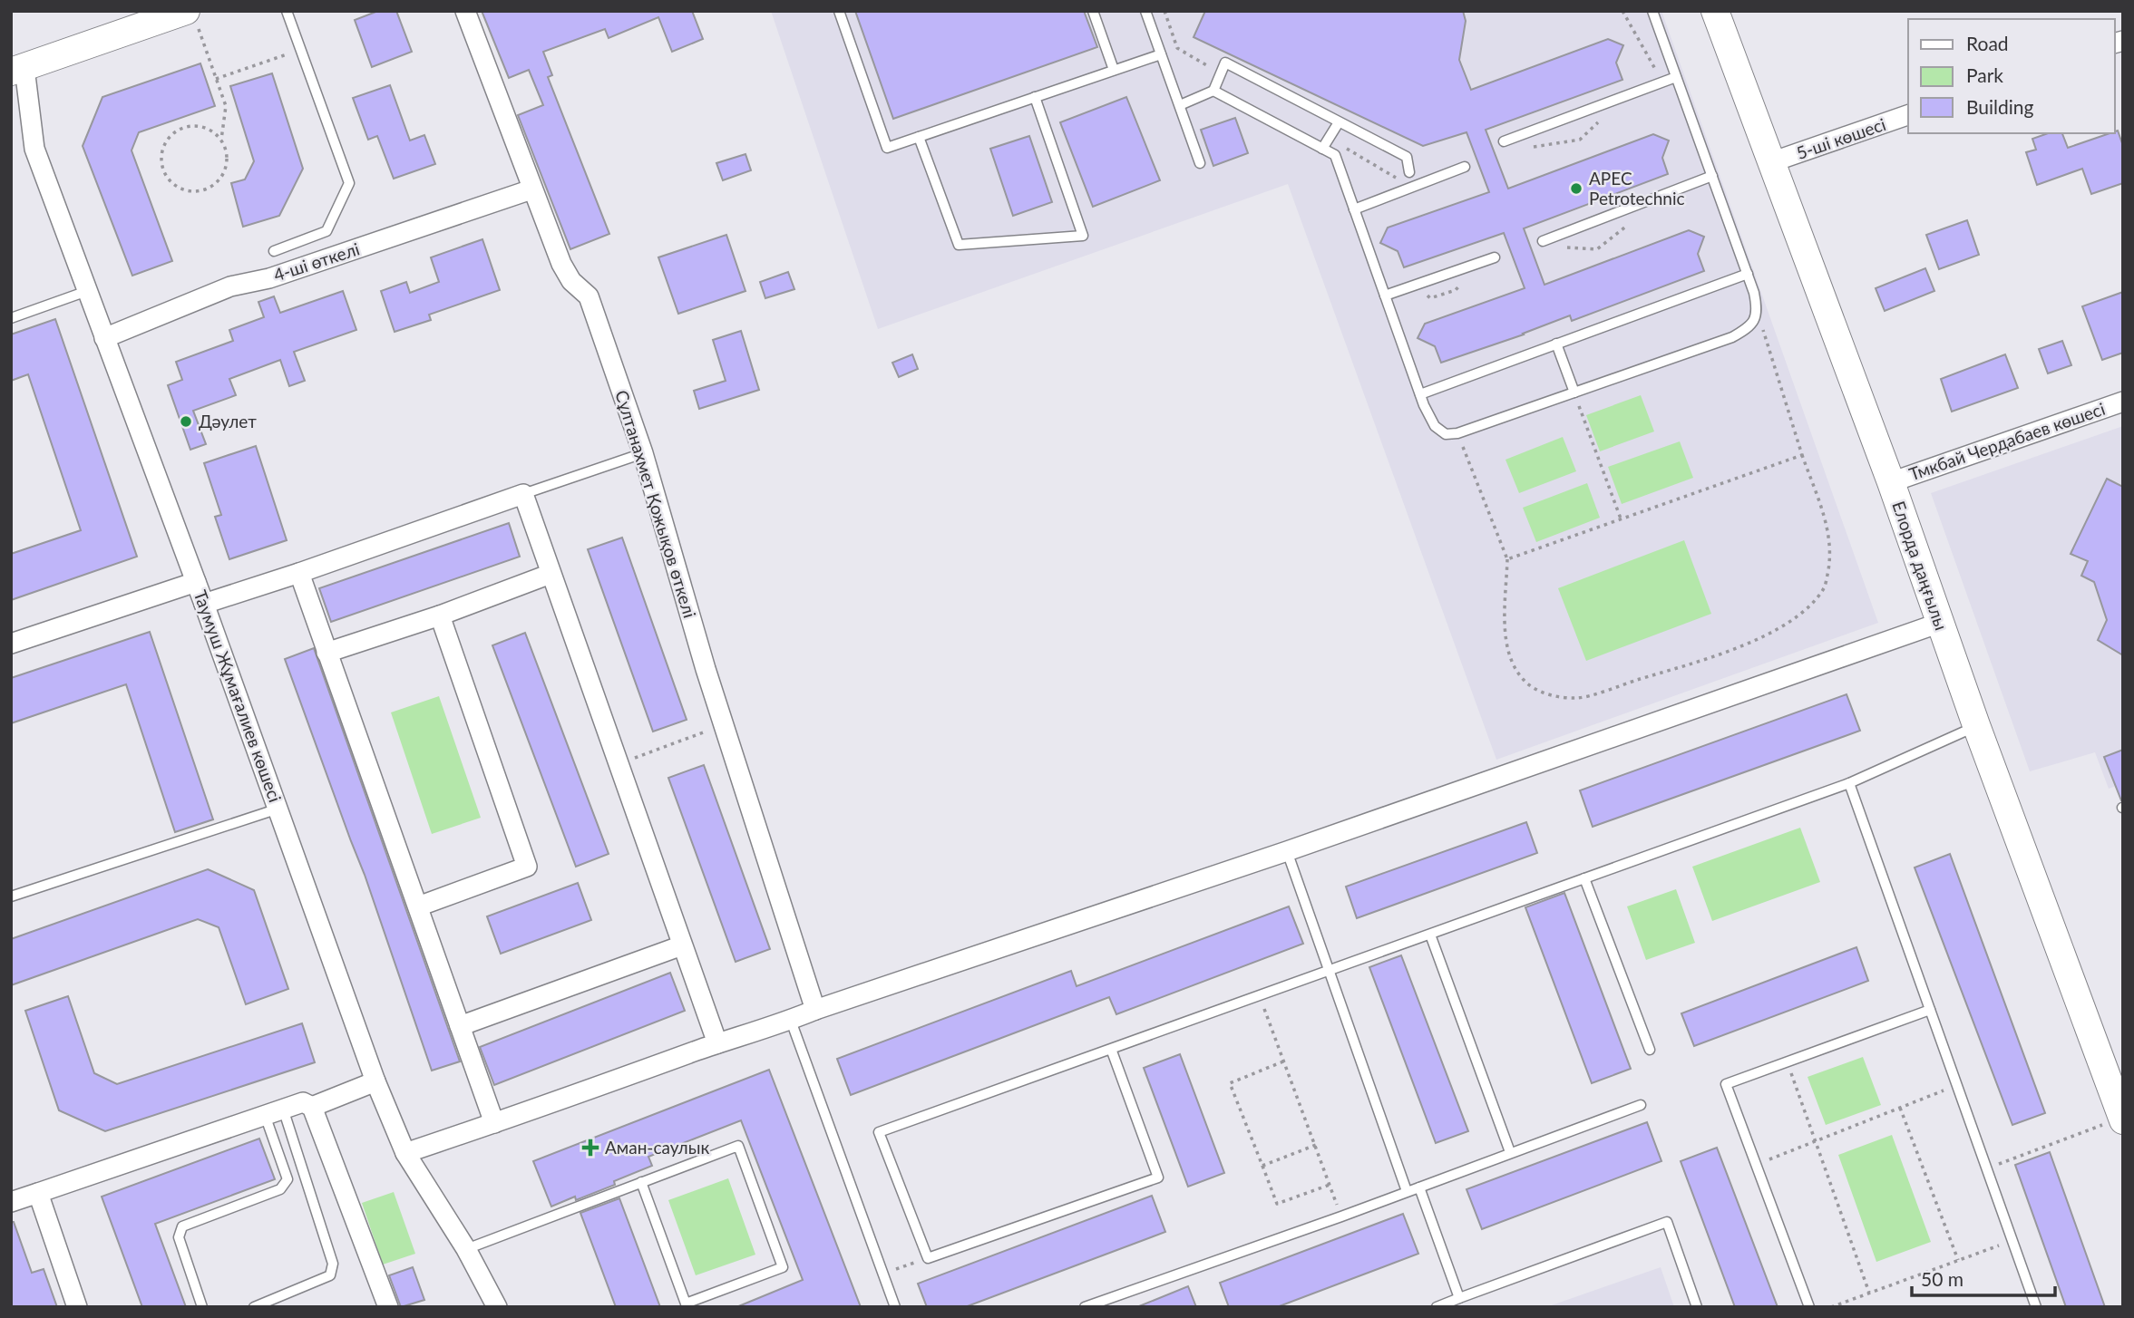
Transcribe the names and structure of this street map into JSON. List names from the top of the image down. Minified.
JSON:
{"streets":{"street":["5-ші көшесі","4-ші өткелі","Тмкбай Чердабаев көшесі","Сұлтанахмет Қожықов өткелі","Елорда даңғылы","Таумуш Жұмағалиев көшесі"]},"crossings":[["5-ші көшесі","Елорда даңғылы"],["4-ші өткелі","Сұлтанахмет Қожықов өткелі"],["4-ші өткелі","Таумуш Жұмағалиев көшесі"],["Тмкбай Чердабаев көшесі","Елорда даңғылы"]],"places":{"other":["APEC Petrotechnic","Дәулет"],"health":["Аман-саулык"]},"legend":["Road","Park","Building"],"scale_bar":"50 m"}
